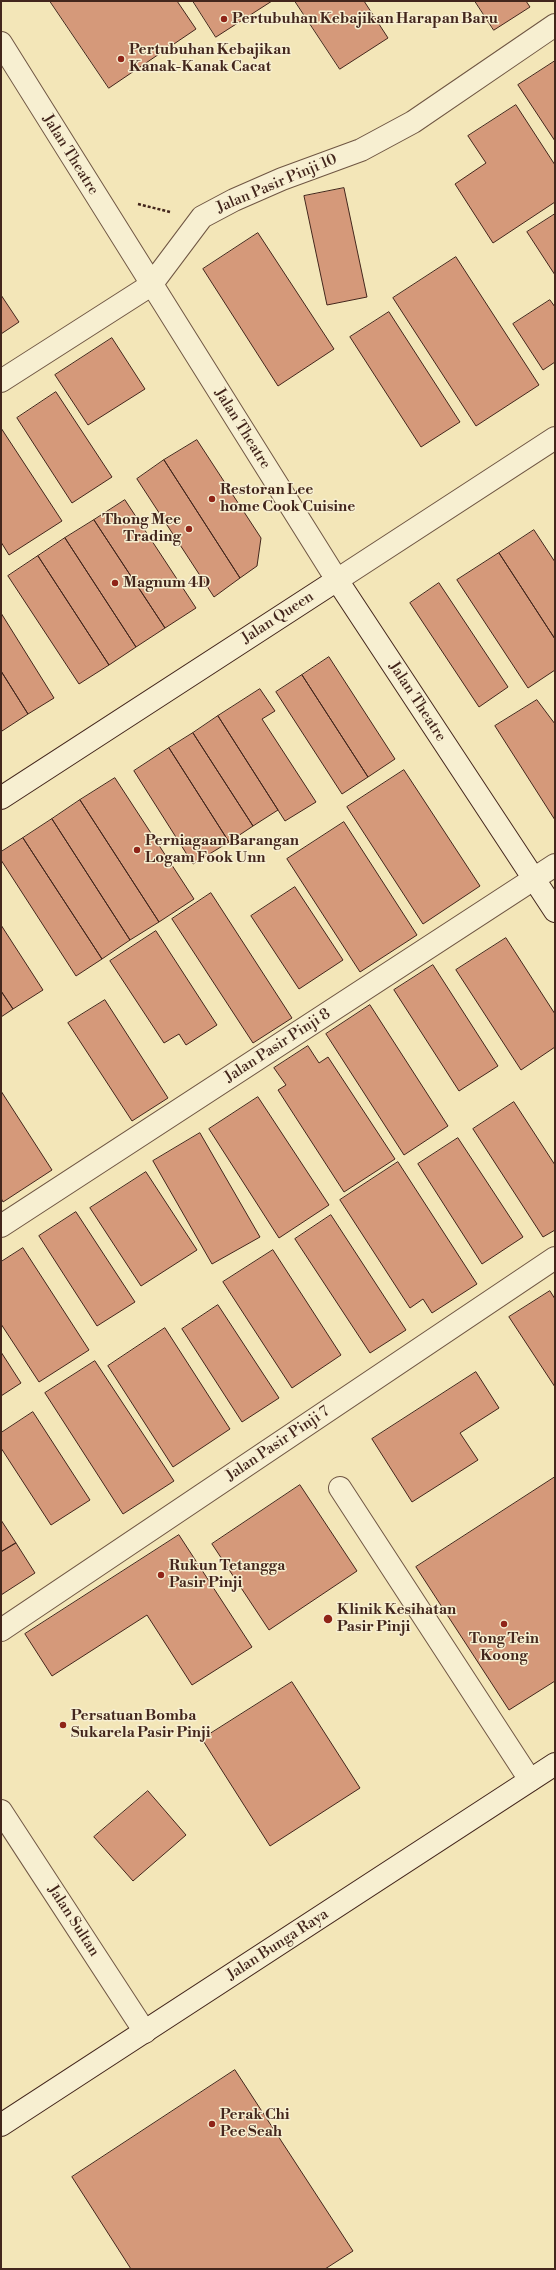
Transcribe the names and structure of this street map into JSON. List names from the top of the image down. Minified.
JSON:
{"streets":{"street":["Jalan Theatre","Jalan Pasir Pinji 10","Jalan Queen","Jalan Pasir Pinji 8","Jalan Pasir Pinji 7","Jalan Sultan","Jalan Bunga Raya"]},"crossings":[["Jalan Theatre","Jalan Pasir Pinji 10"],["Jalan Theatre","Jalan Queen"],["Jalan Theatre","Jalan Pasir Pinji 8"],["Jalan Sultan","Jalan Bunga Raya"]],"places":["Pertubuhan Kebajikan Harapan Baru","Pertubuhan Kebajikan Kanak-Kanak Cacat","Restoran Lee home Cook Cuisine","Thong Mee Trading","Magnum 4D","Perniagaan Barangan Logam Fook Unn","Rukun Tetangga Pasir Pinji","Klinik Kesihatan Pasir Pinji","Tong Tein Koong","Persatuan Bomba Sukarela Pasir Pinji","Perak Chi Pee Seah"]}
